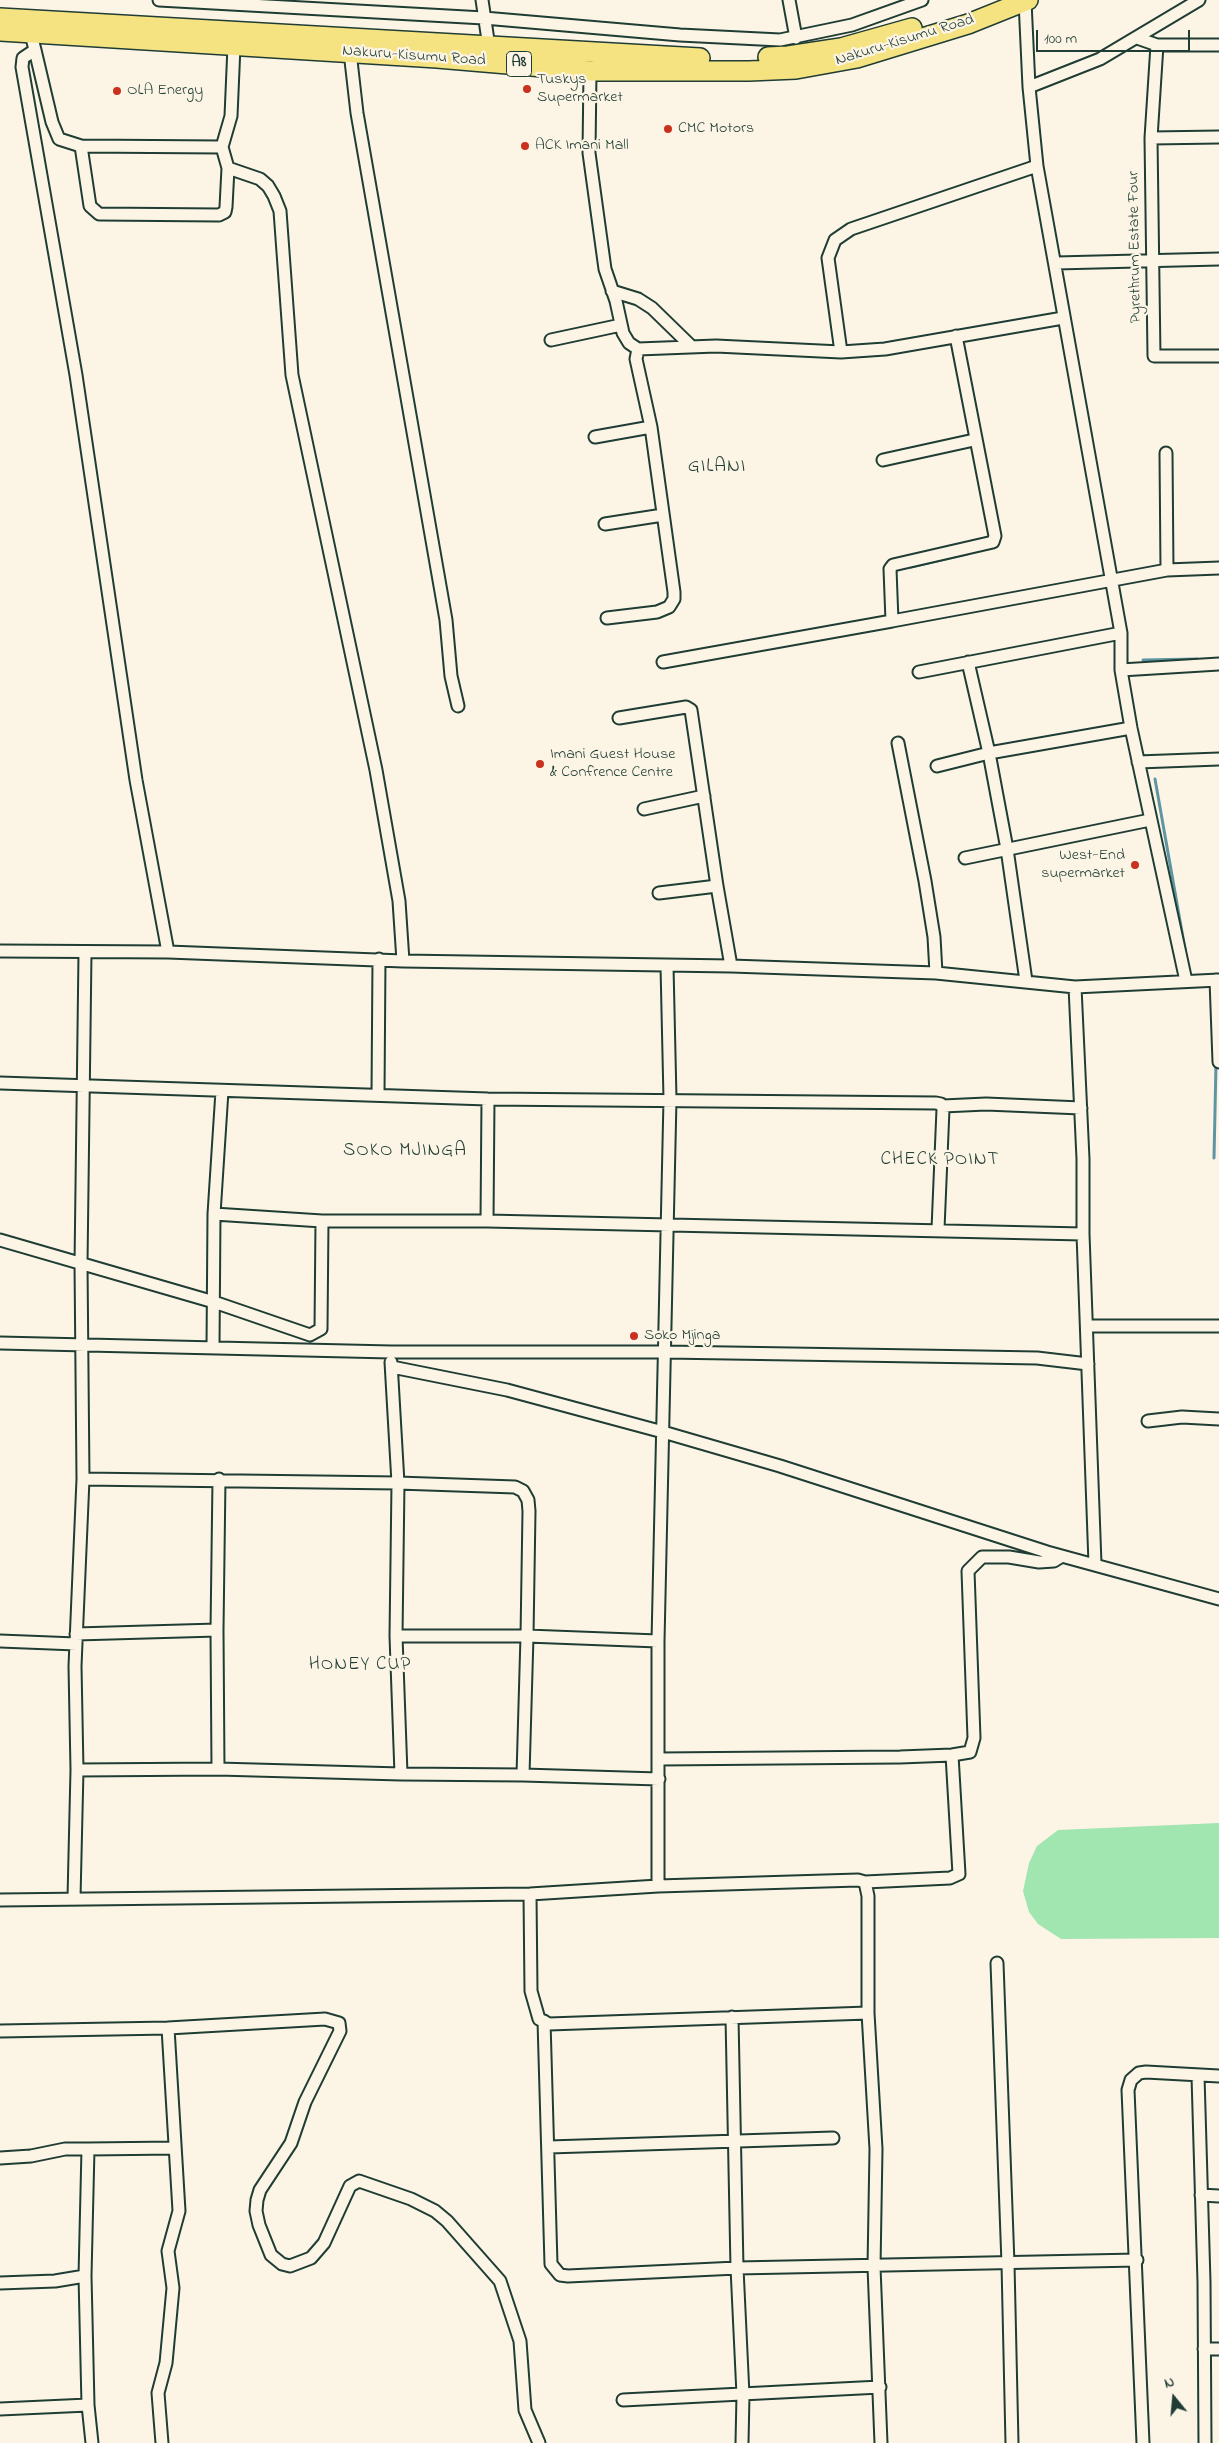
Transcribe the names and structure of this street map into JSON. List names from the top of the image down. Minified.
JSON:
{"streets":{"highway":["Nakuru-Kisumu Road","A8"],"street":["Pyrethrum Estate Four"]},"districts":["GILANI","SOKO MJINGA","CHECK POINT","HONEY CUP"],"places":["Tuskys Supermarket","OLA Energy","CMC Motors","ACK Imani Mall","Imani Guest House & Confrence Centre","West-End supermarket","Soko Mjinga"],"scale_bar":"100 m","north":"top"}
